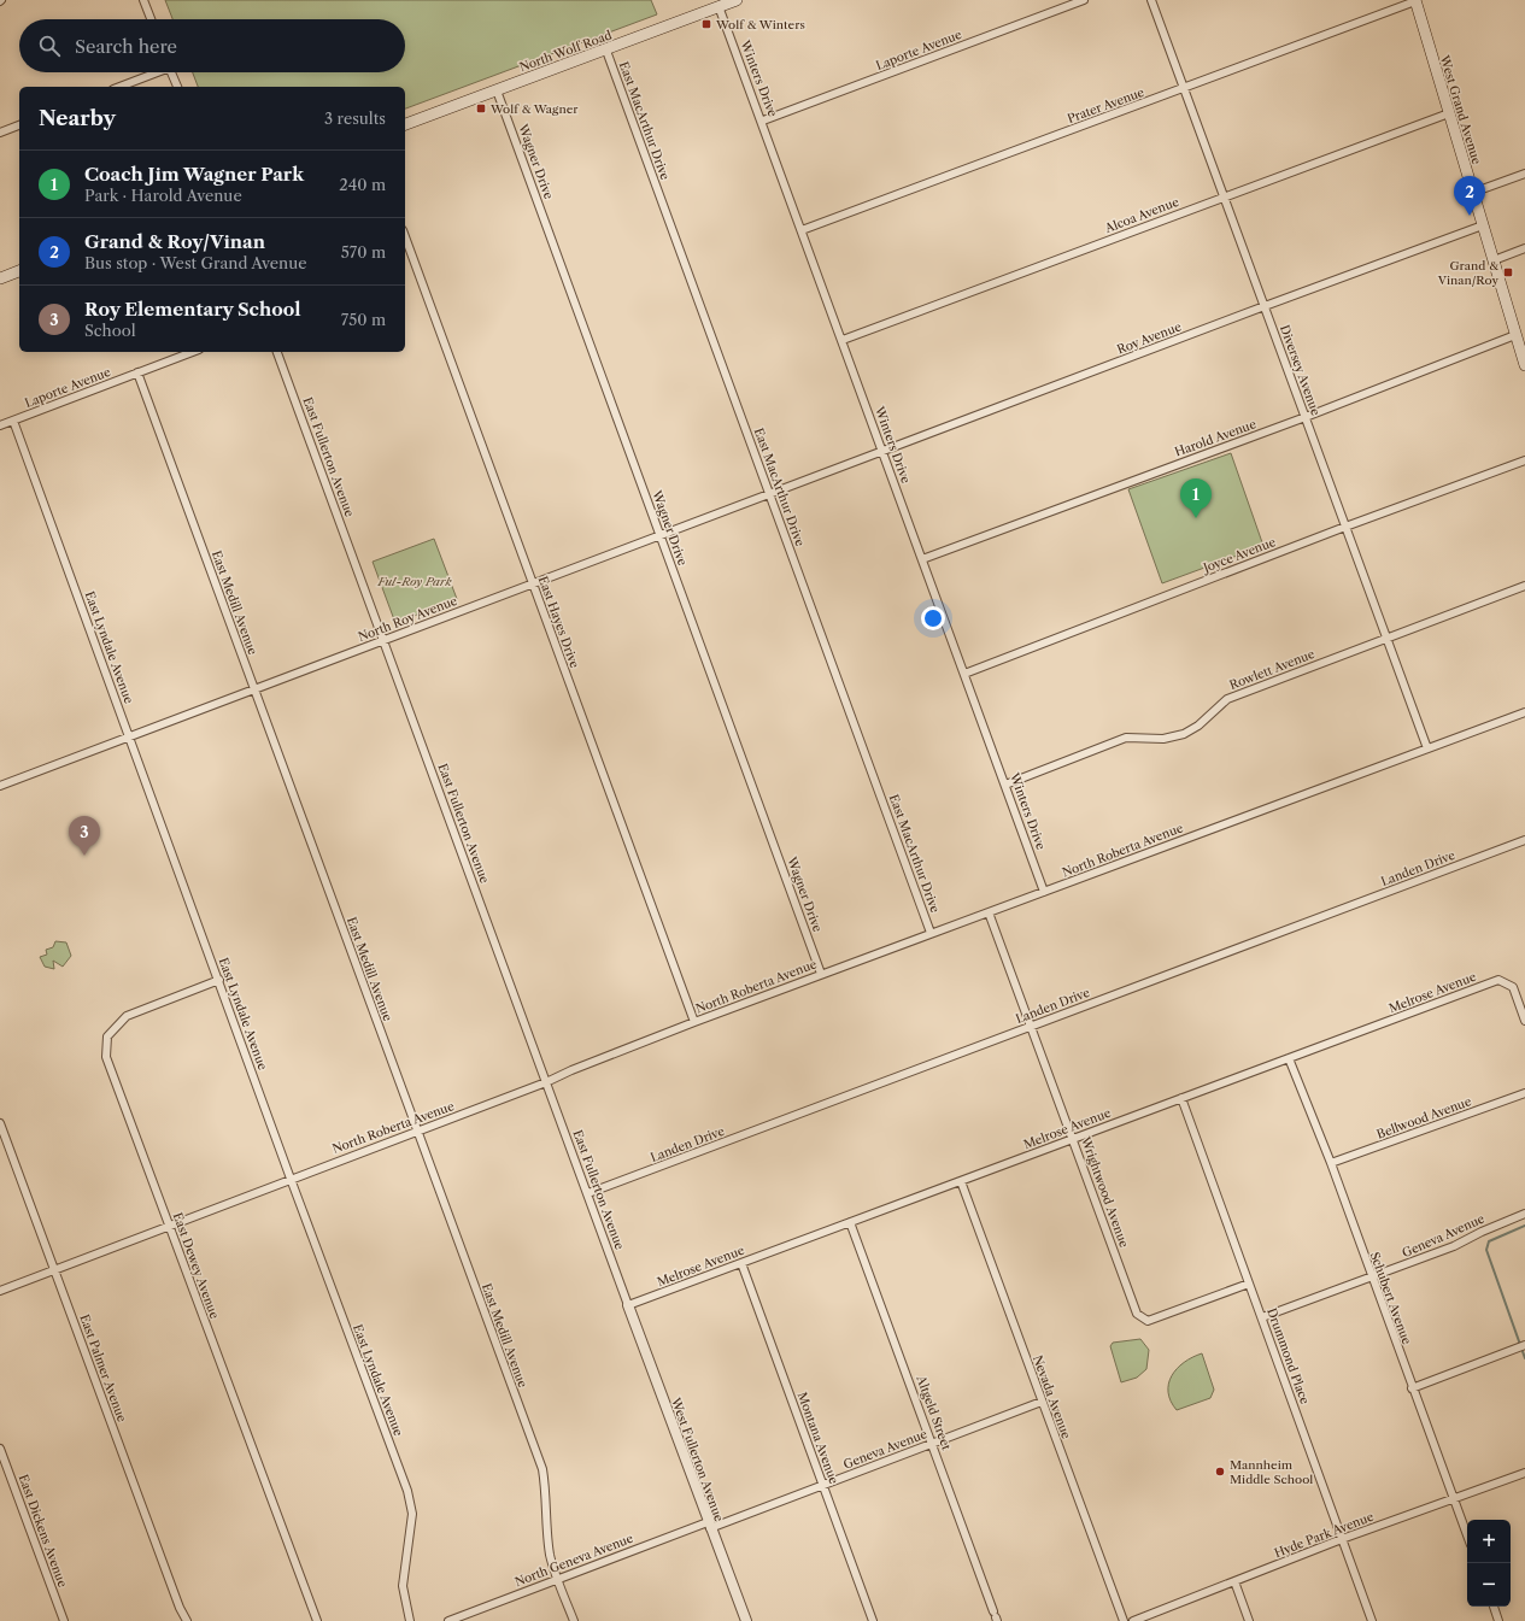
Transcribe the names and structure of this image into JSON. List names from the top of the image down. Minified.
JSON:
{"streets":{"main road":["North Wolf Road","West Grand Avenue"],"street":["Laporte Avenue","Winters Drive","Prater Avenue","East MacArthur Drive","Wagner Drive","Alcoa Avenue","Roy Avenue","Diversey Avenue","Harold Avenue","East Fullerton Avenue","Joyce Avenue","East Medill Avenue","North Roy Avenue","East Hayes Drive","East Lyndale Avenue","Rowlett Avenue","North Roberta Avenue","Landen Drive","Melrose Avenue","Bellwood Avenue","Wrightwood Avenue","Geneva Avenue","East Dewey Avenue","Schubert Avenue","Drummond Place","East Palmer Avenue","Nevada Avenue","Altgeld Street","Montana Avenue","West Fullerton Avenue","East Dickens Avenue","Hyde Park Avenue","North Geneva Avenue"]},"crossings":[["Laporte Avenue","Winters Drive"],["Laporte Avenue","East Medill Avenue"],["Laporte Avenue","East Lyndale Avenue"],["North Wolf Road","Winters Drive"],["North Wolf Road","East MacArthur Drive"],["North Wolf Road","Wagner Drive"],["Winters Drive","Prater Avenue"],["Winters Drive","Alcoa Avenue"],["Winters Drive","Roy Avenue"],["Winters Drive","Harold Avenue"],["Winters Drive","Joyce Avenue"],["Winters Drive","Rowlett Avenue"],["Winters Drive","North Roberta Avenue"],["Prater Avenue","West Grand Avenue"],["Prater Avenue","Diversey Avenue"],["West Grand Avenue","Alcoa Avenue"],["West Grand Avenue","Roy Avenue"],["West Grand Avenue","Harold Avenue"],["East MacArthur Drive","North Roy Avenue"],["East MacArthur Drive","North Roberta Avenue"],["Wagner Drive","North Roy Avenue"],["Wagner Drive","North Roberta Avenue"],["Alcoa Avenue","Diversey Avenue"],["Roy Avenue","Diversey Avenue"],["Roy Avenue","North Roy Avenue"],["Diversey Avenue","Harold Avenue"],["Diversey Avenue","Joyce Avenue"],["Diversey Avenue","Rowlett Avenue"],["Diversey Avenue","North Roberta Avenue"],["East Fullerton Avenue","North Roy Avenue"],["East Fullerton Avenue","North Roberta Avenue"],["East Fullerton Avenue","Landen Drive"],["East Fullerton Avenue","Melrose Avenue"],["East Fullerton Avenue","West Fullerton Avenue"],["East Medill Avenue","North Roy Avenue"],["East Medill Avenue","North Roberta Avenue"],["East Medill Avenue","North Geneva Avenue"],["North Roy Avenue","East Hayes Drive"],["North Roy Avenue","East Lyndale Avenue"],["East Hayes Drive","North Roberta Avenue"],["East Lyndale Avenue","North Roberta Avenue"],["East Lyndale Avenue","East Dewey Avenue"],["North Roberta Avenue","Wrightwood Avenue"],["North Roberta Avenue","East Dewey Avenue"],["North Roberta Avenue","East Palmer Avenue"],["Landen Drive","Wrightwood Avenue"],["Melrose Avenue","Wrightwood Avenue"],["Melrose Avenue","Schubert Avenue"],["Melrose Avenue","Drummond Place"],["Melrose Avenue","Nevada Avenue"],["Melrose Avenue","Altgeld Street"],["Melrose Avenue","Montana Avenue"],["Melrose Avenue","West Fullerton Avenue"],["Bellwood Avenue","Schubert Avenue"],["Wrightwood Avenue","Drummond Place"],["Geneva Avenue","Schubert Avenue"],["Geneva Avenue","Drummond Place"],["Geneva Avenue","Nevada Avenue"],["Geneva Avenue","Altgeld Street"],["Geneva Avenue","Montana Avenue"],["Geneva Avenue","West Fullerton Avenue"],["Geneva Avenue","North Geneva Avenue"],["Schubert Avenue","Hyde Park Avenue"],["Drummond Place","Hyde Park Avenue"],["West Fullerton Avenue","North Geneva Avenue"]],"parks":["Ful-Roy Park"],"places":{"transit":["Wolf & Winters","Wolf & Wagner","Grand & Vinan/Roy"],"other":["Mannheim Middle School"]},"page":{"search":"Search here","heading":["Nearby","3 results"],"list":[{"mark":"1","name":"Coach Jim Wagner Park","note":"Park · Harold Avenue","value":"240 m"},{"mark":"2","name":"Grand & Roy/Vinan","note":"Bus stop · West Grand Avenue","value":"570 m"},{"mark":"3","name":"Roy Elementary School","note":"School","value":"750 m"}],"pins":["2","1","3"],"map_buttons":["+","−"]}}
